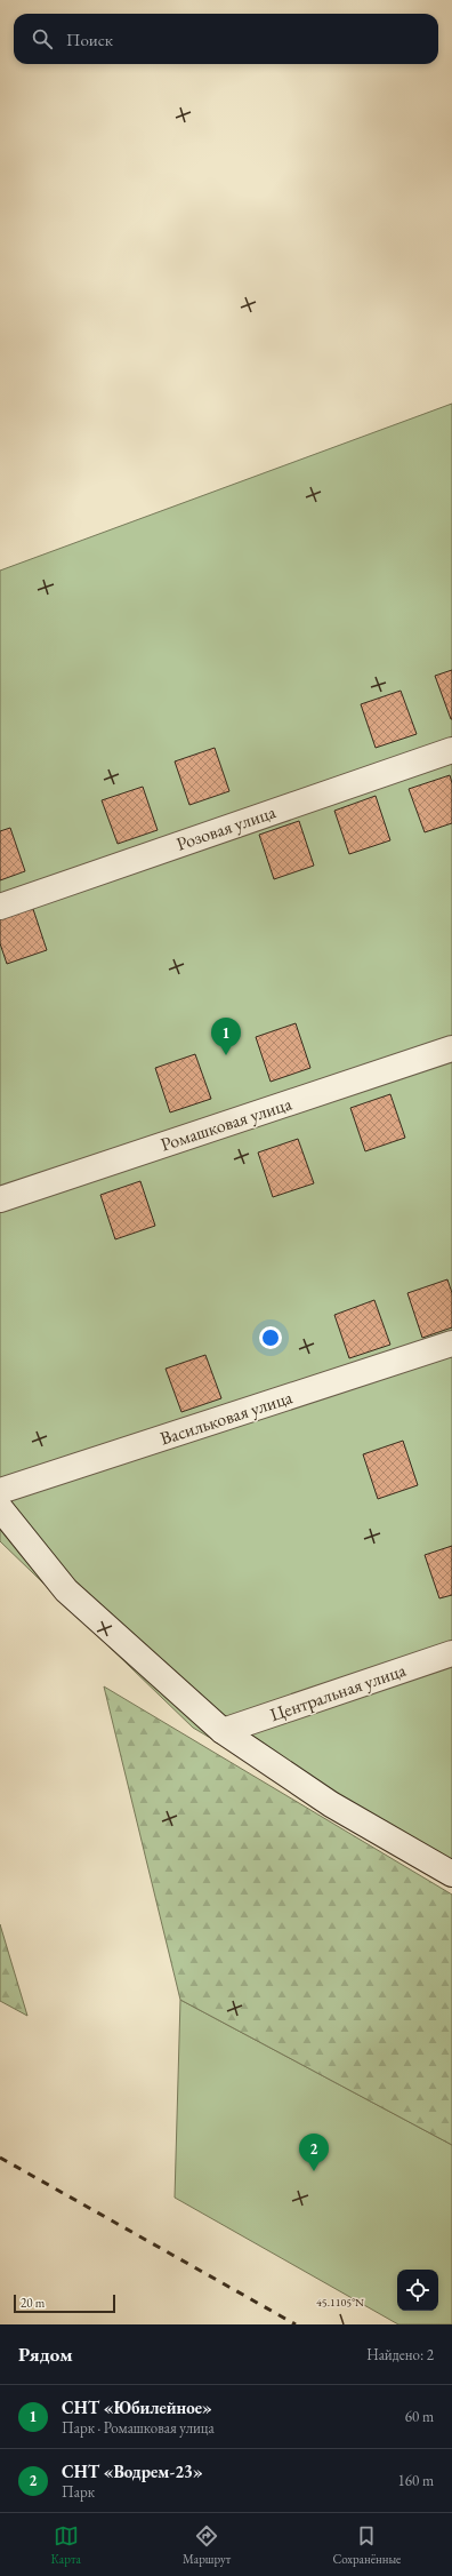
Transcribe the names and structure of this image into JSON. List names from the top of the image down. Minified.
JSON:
{"streets":{"street":["Розовая улица","Ромашковая улица","Васильковая улица","Центральная улица"]},"scale_bar":"20 m","page":{"search":"Поиск","pins":["1","2"],"scale":"20 m","heading":["Рядом","Найдено: 2"],"list":[{"mark":"1","name":"СНТ «Юбилейное»","note":"Парк · Ромашковая улица","value":"60 m"},{"mark":"2","name":"СНТ «Водрем-23»","note":"Парк","value":"160 m"}],"nav":["Карта","Маршрут","Сохранённые"]},"coordinates":["45.1105°N"]}
